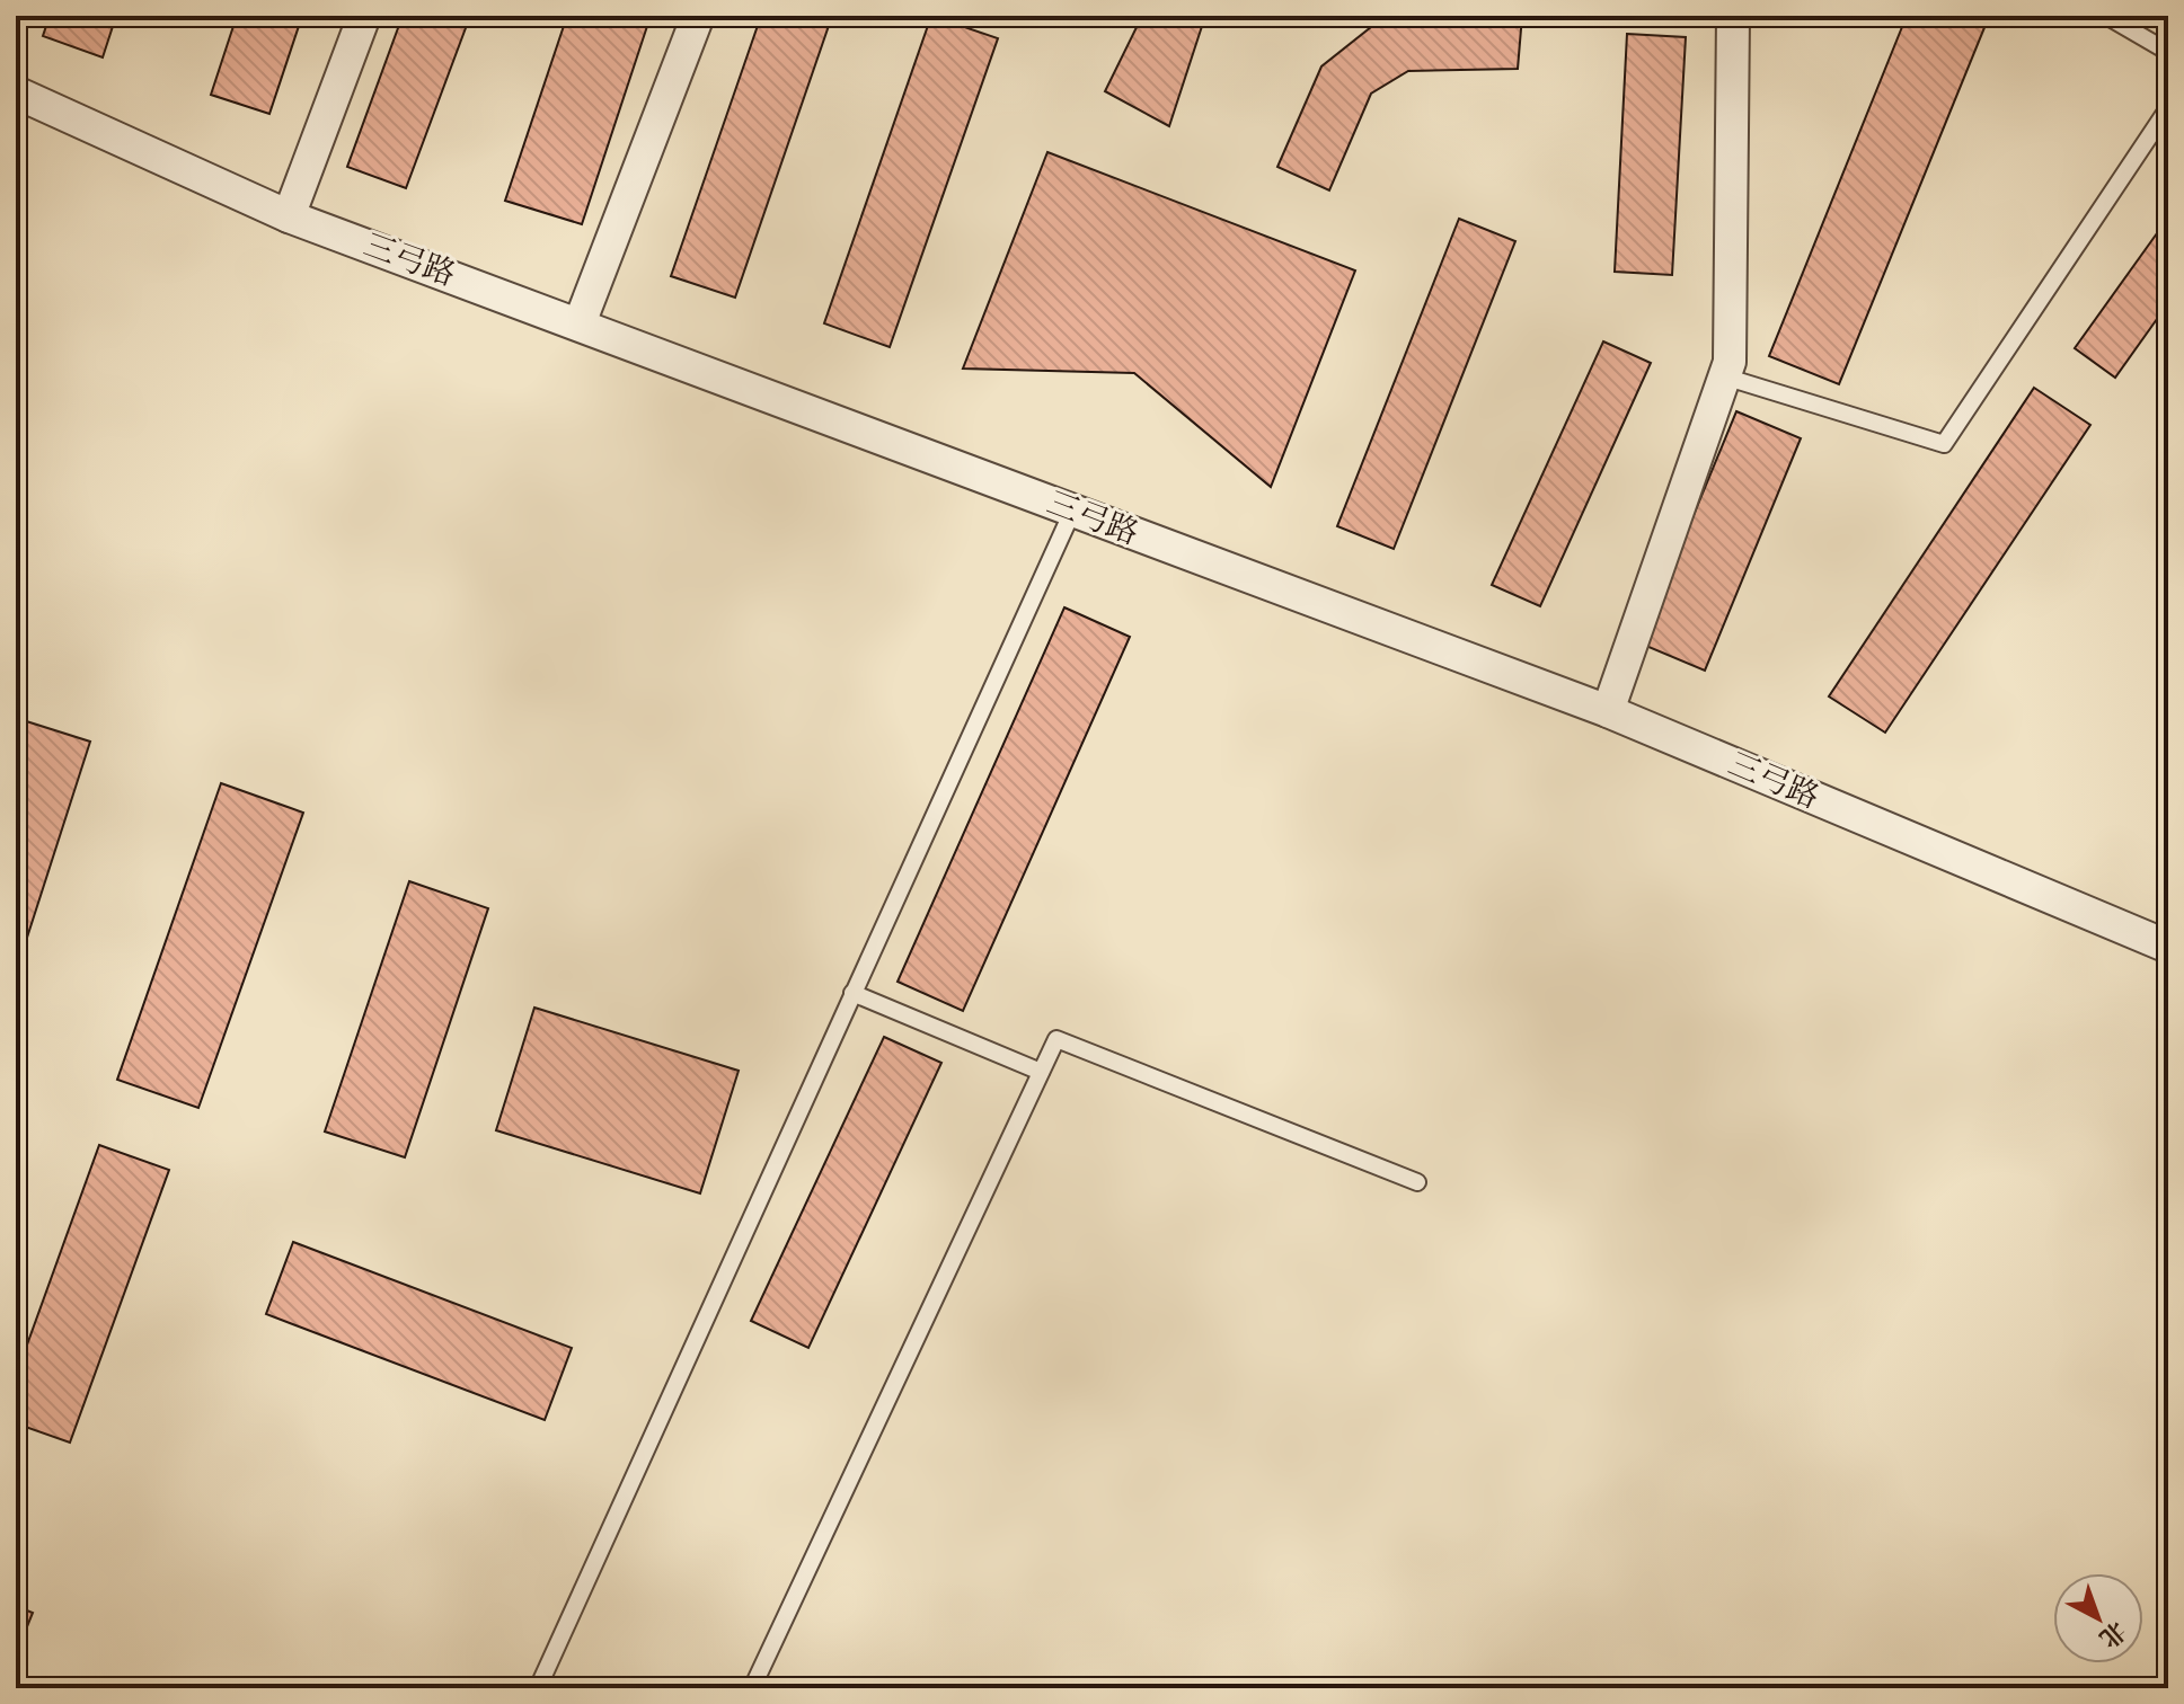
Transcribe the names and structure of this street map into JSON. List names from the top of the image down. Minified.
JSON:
{"streets":{"street":["三弓路"]},"north":"bottom right"}
